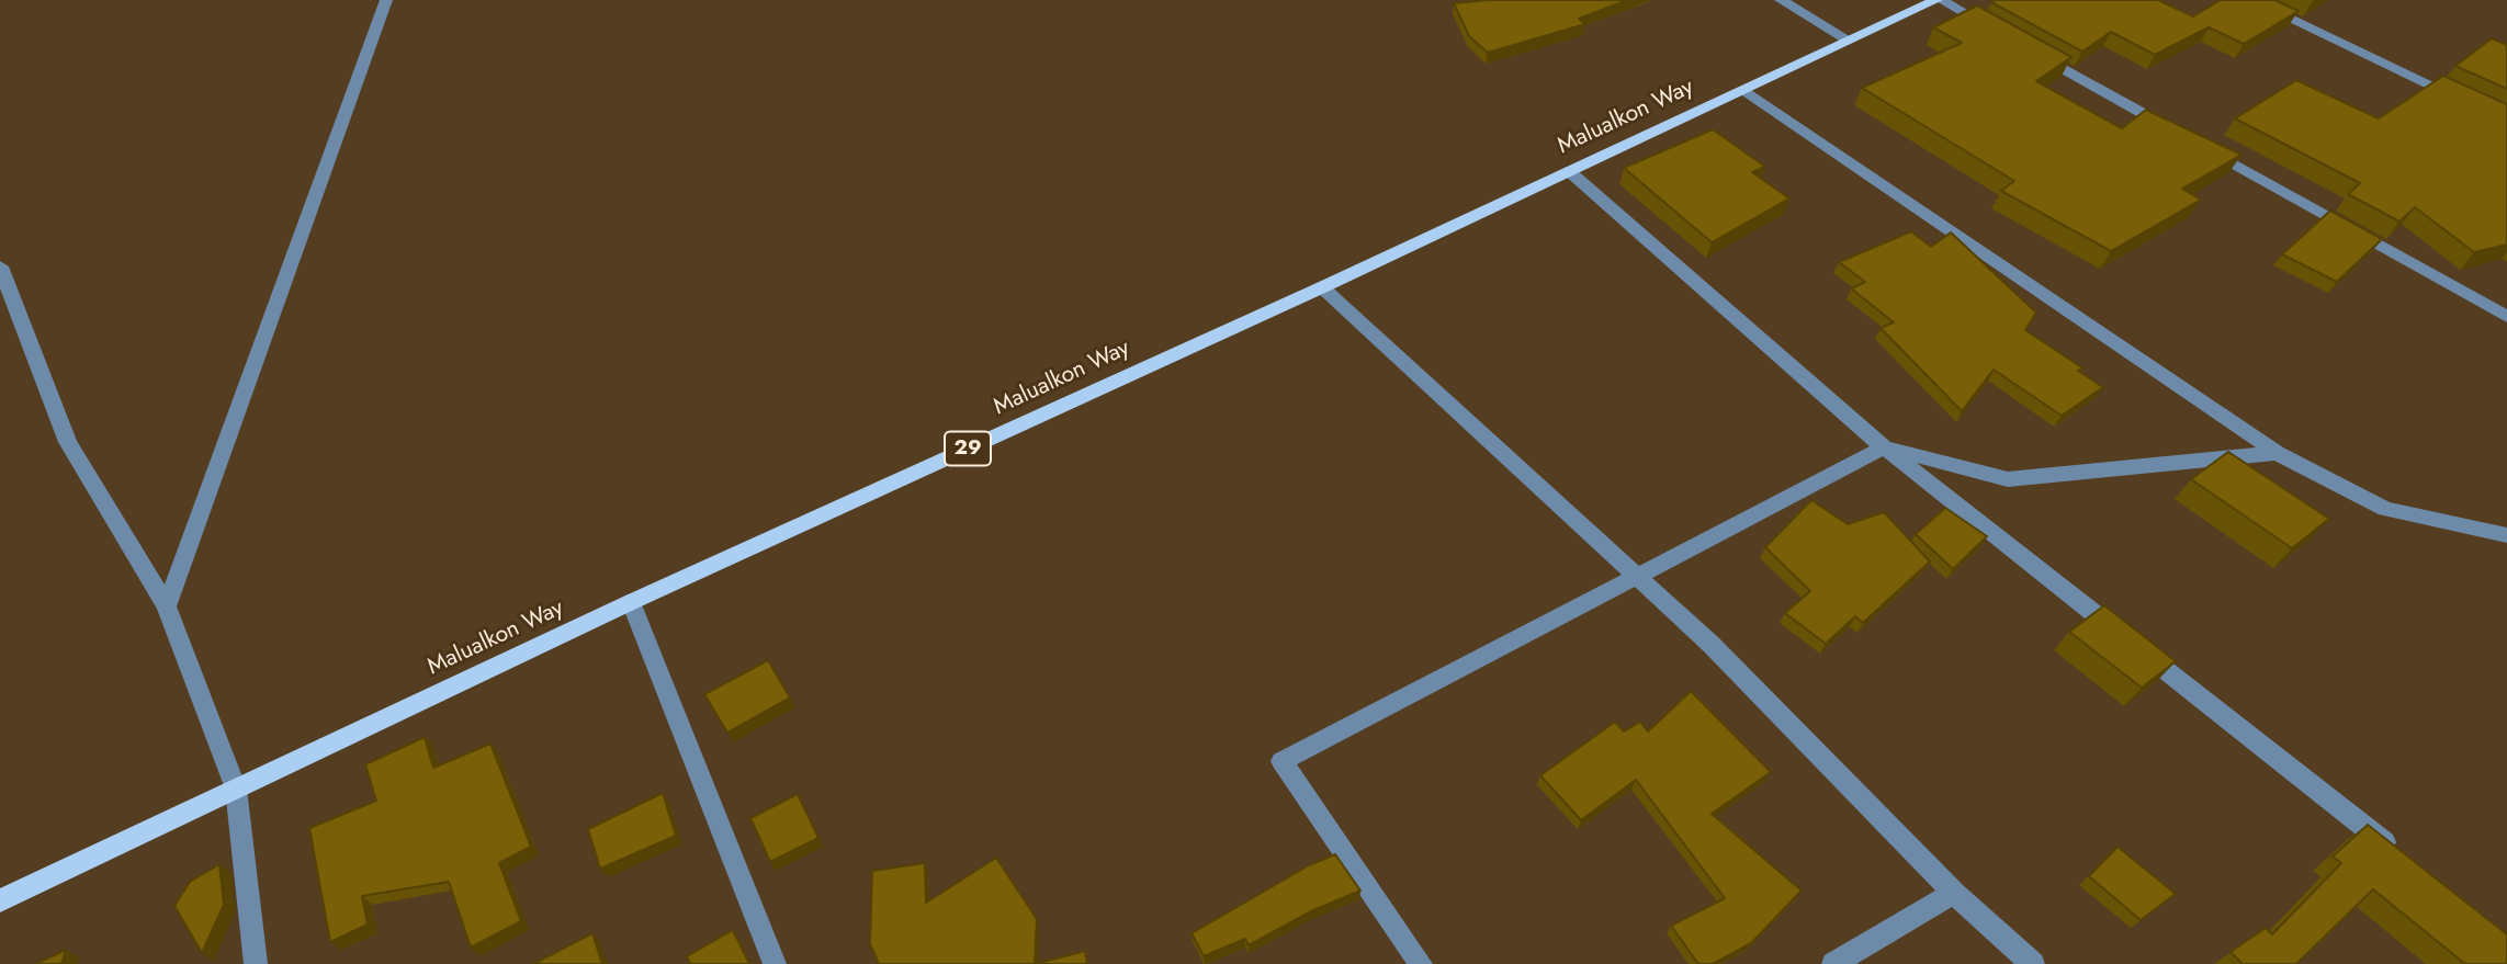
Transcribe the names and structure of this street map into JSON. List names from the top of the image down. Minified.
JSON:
{"streets":{"main road":["Malualkon Way","29"]}}
